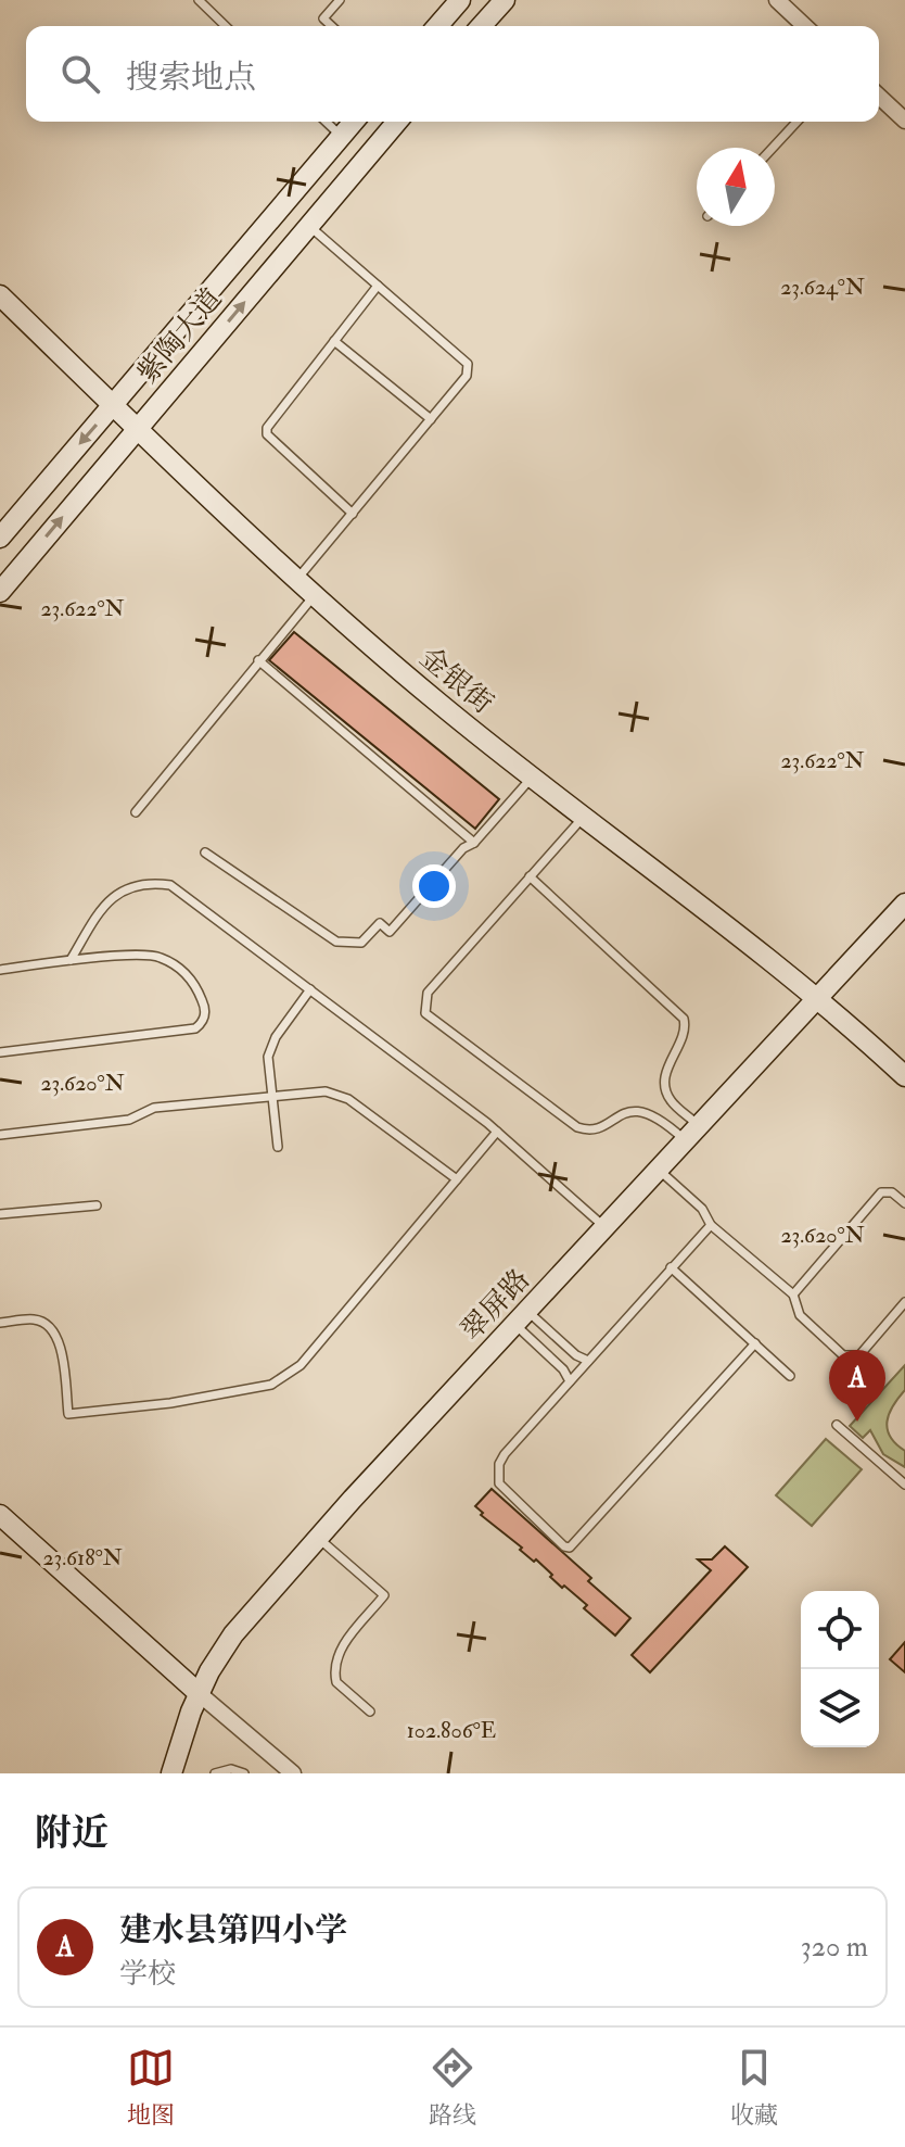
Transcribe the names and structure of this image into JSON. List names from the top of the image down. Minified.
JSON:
{"streets":{"street":["紫陶大道","金银街","翠屏路"]},"crossings":[["紫陶大道","金银街"],["金银街","翠屏路"]],"north":"top","page":{"search":"搜索地点","pins":"A","heading":"附近","list":[{"mark":"A","name":"建水县第四小学","note":"学校","value":"320 m"}],"nav":["地图","路线","收藏"]},"coordinates":["23.624°N","23.622°N","23.620°N","23.618°N","102.806°E"]}
